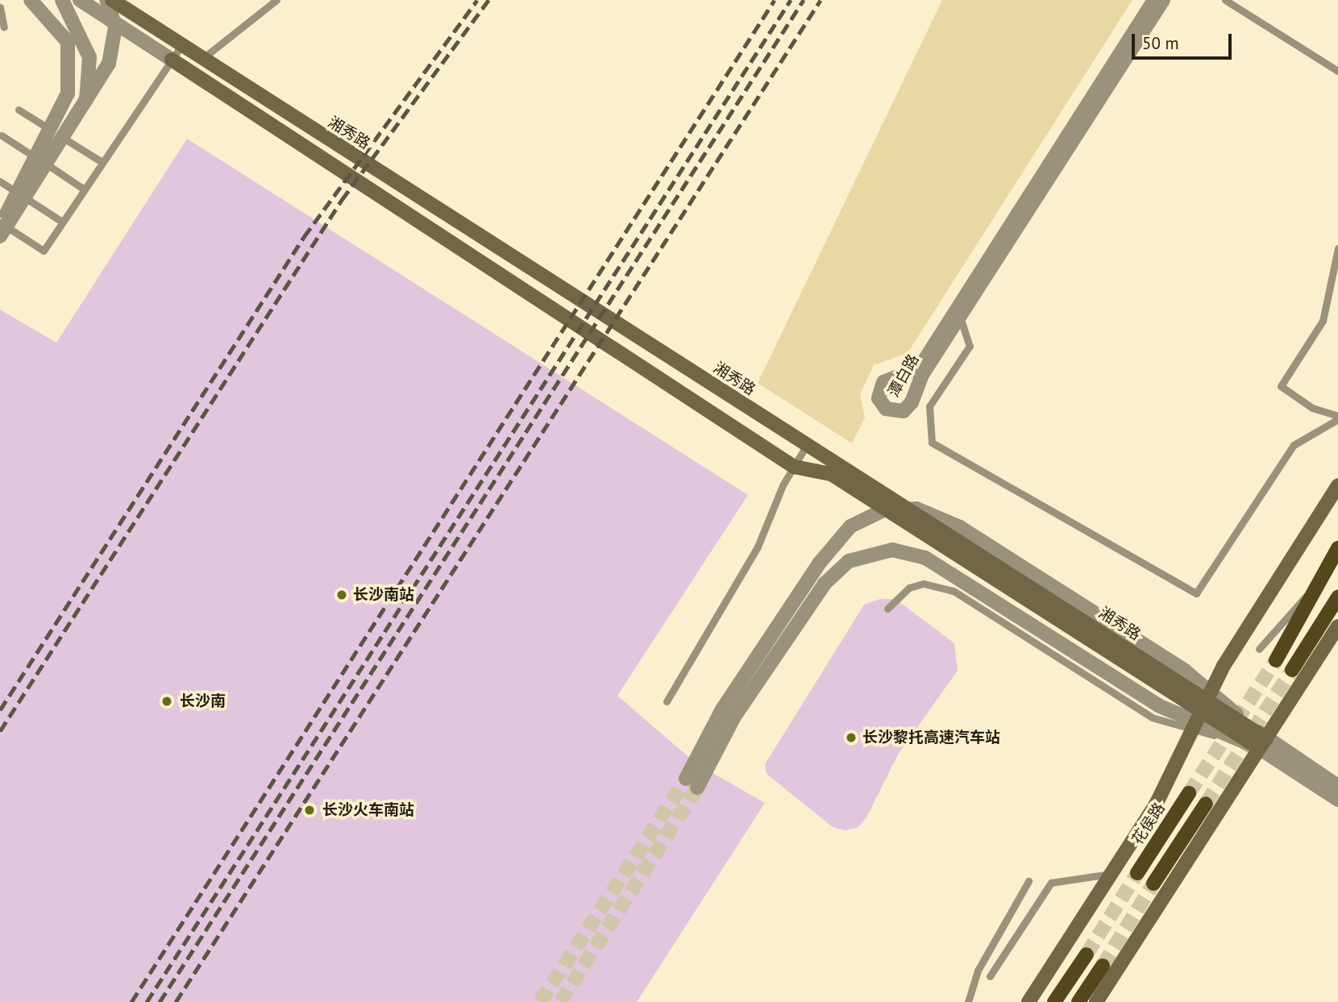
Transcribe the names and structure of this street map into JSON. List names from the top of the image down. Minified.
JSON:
{"streets":{"main road":["湘秀路","花侯路"],"street":["潭白路"]},"places":["长沙南站","长沙南","长沙黎托高速汽车站","长沙火车南站"],"scale_bar":"50 m"}
